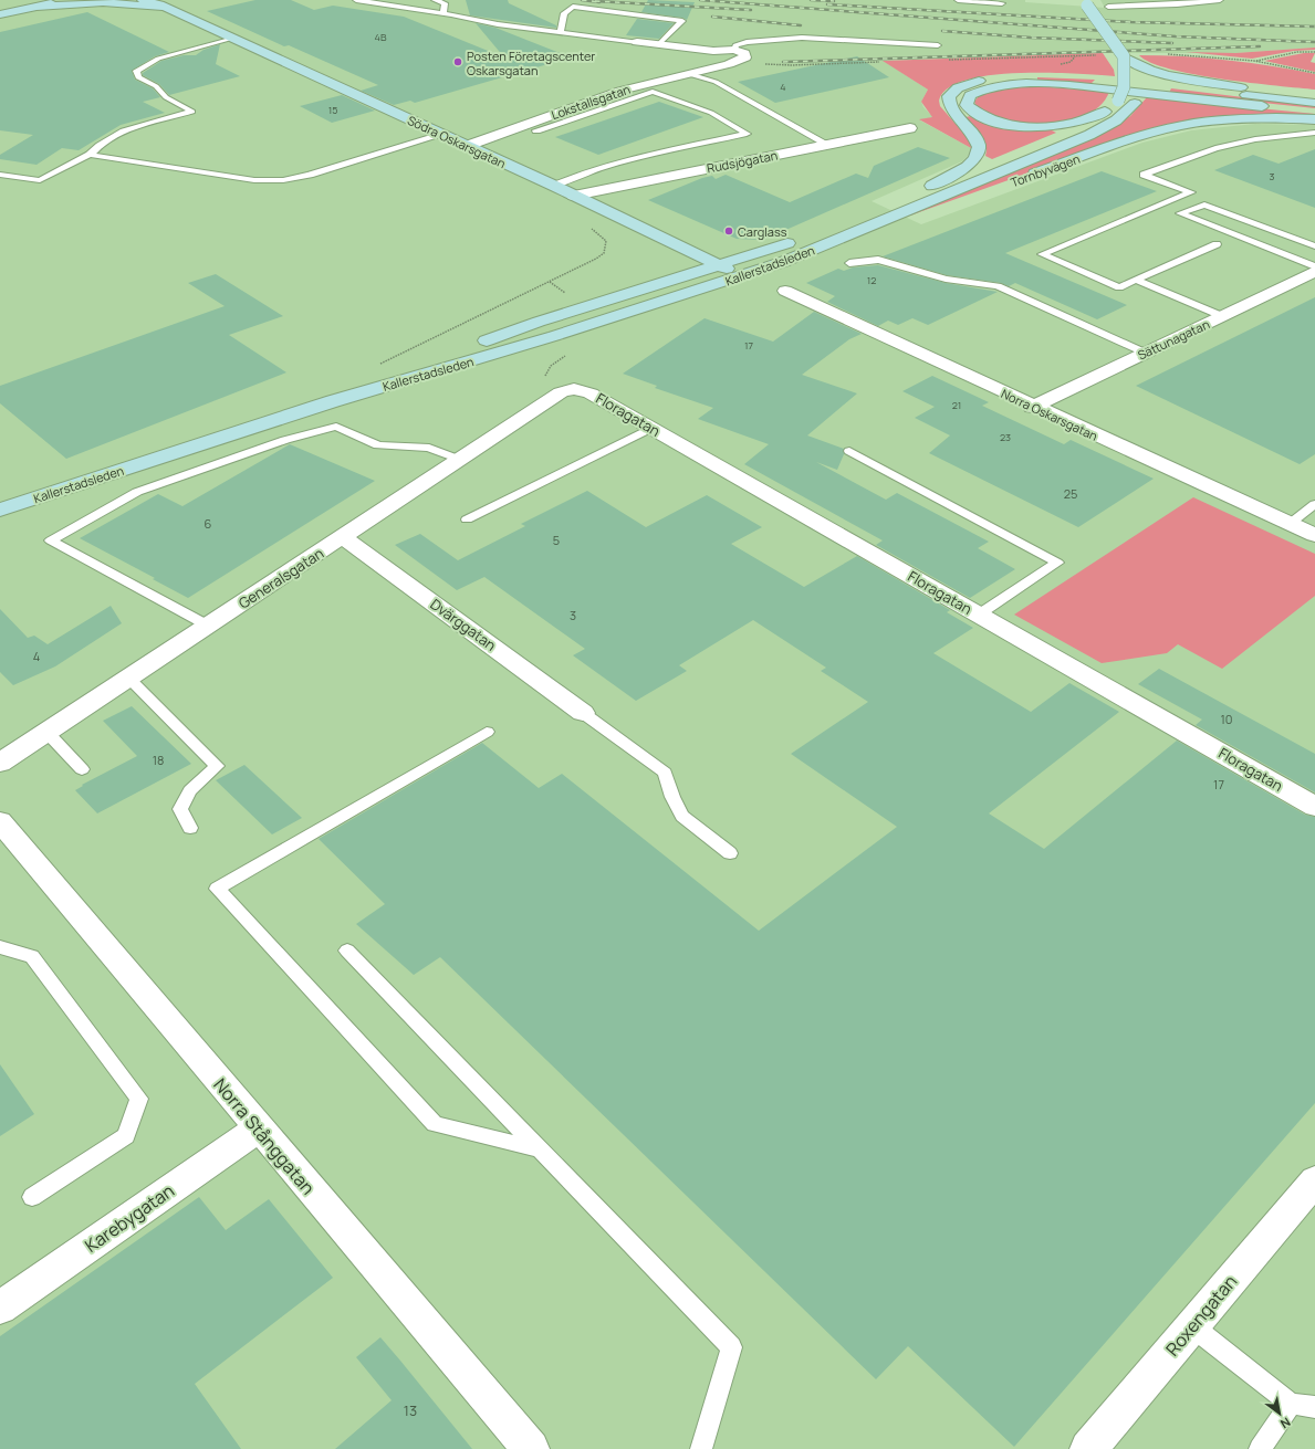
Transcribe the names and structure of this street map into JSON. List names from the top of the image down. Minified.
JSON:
{"streets":{"main road":["Södra Oskarsgatan","Tornbyvägen","Kallerstadsleden"],"street":["Lokstallsgatan","Rudsjögatan","Sättunagatan","Floragatan","Norra Oskarsgatan","Generalsgatan","Dvärggatan","Norra Stånggatan","Karebygatan","Roxengatan"]},"crossings":[["Lokstallsgatan","Södra Oskarsgatan"],["Södra Oskarsgatan","Rudsjögatan"],["Södra Oskarsgatan","Kallerstadsleden"],["Tornbyvägen","Kallerstadsleden"],["Sättunagatan","Norra Oskarsgatan"],["Floragatan","Generalsgatan"],["Generalsgatan","Dvärggatan"],["Norra Stånggatan","Karebygatan"]],"places":["Posten Företagscenter Oskarsgatan","Carglass"],"house_numbers":["4B","4","15","3","12","17","21","23","25","6","5","3","4","10","18","17","13"],"north":"bottom right"}
